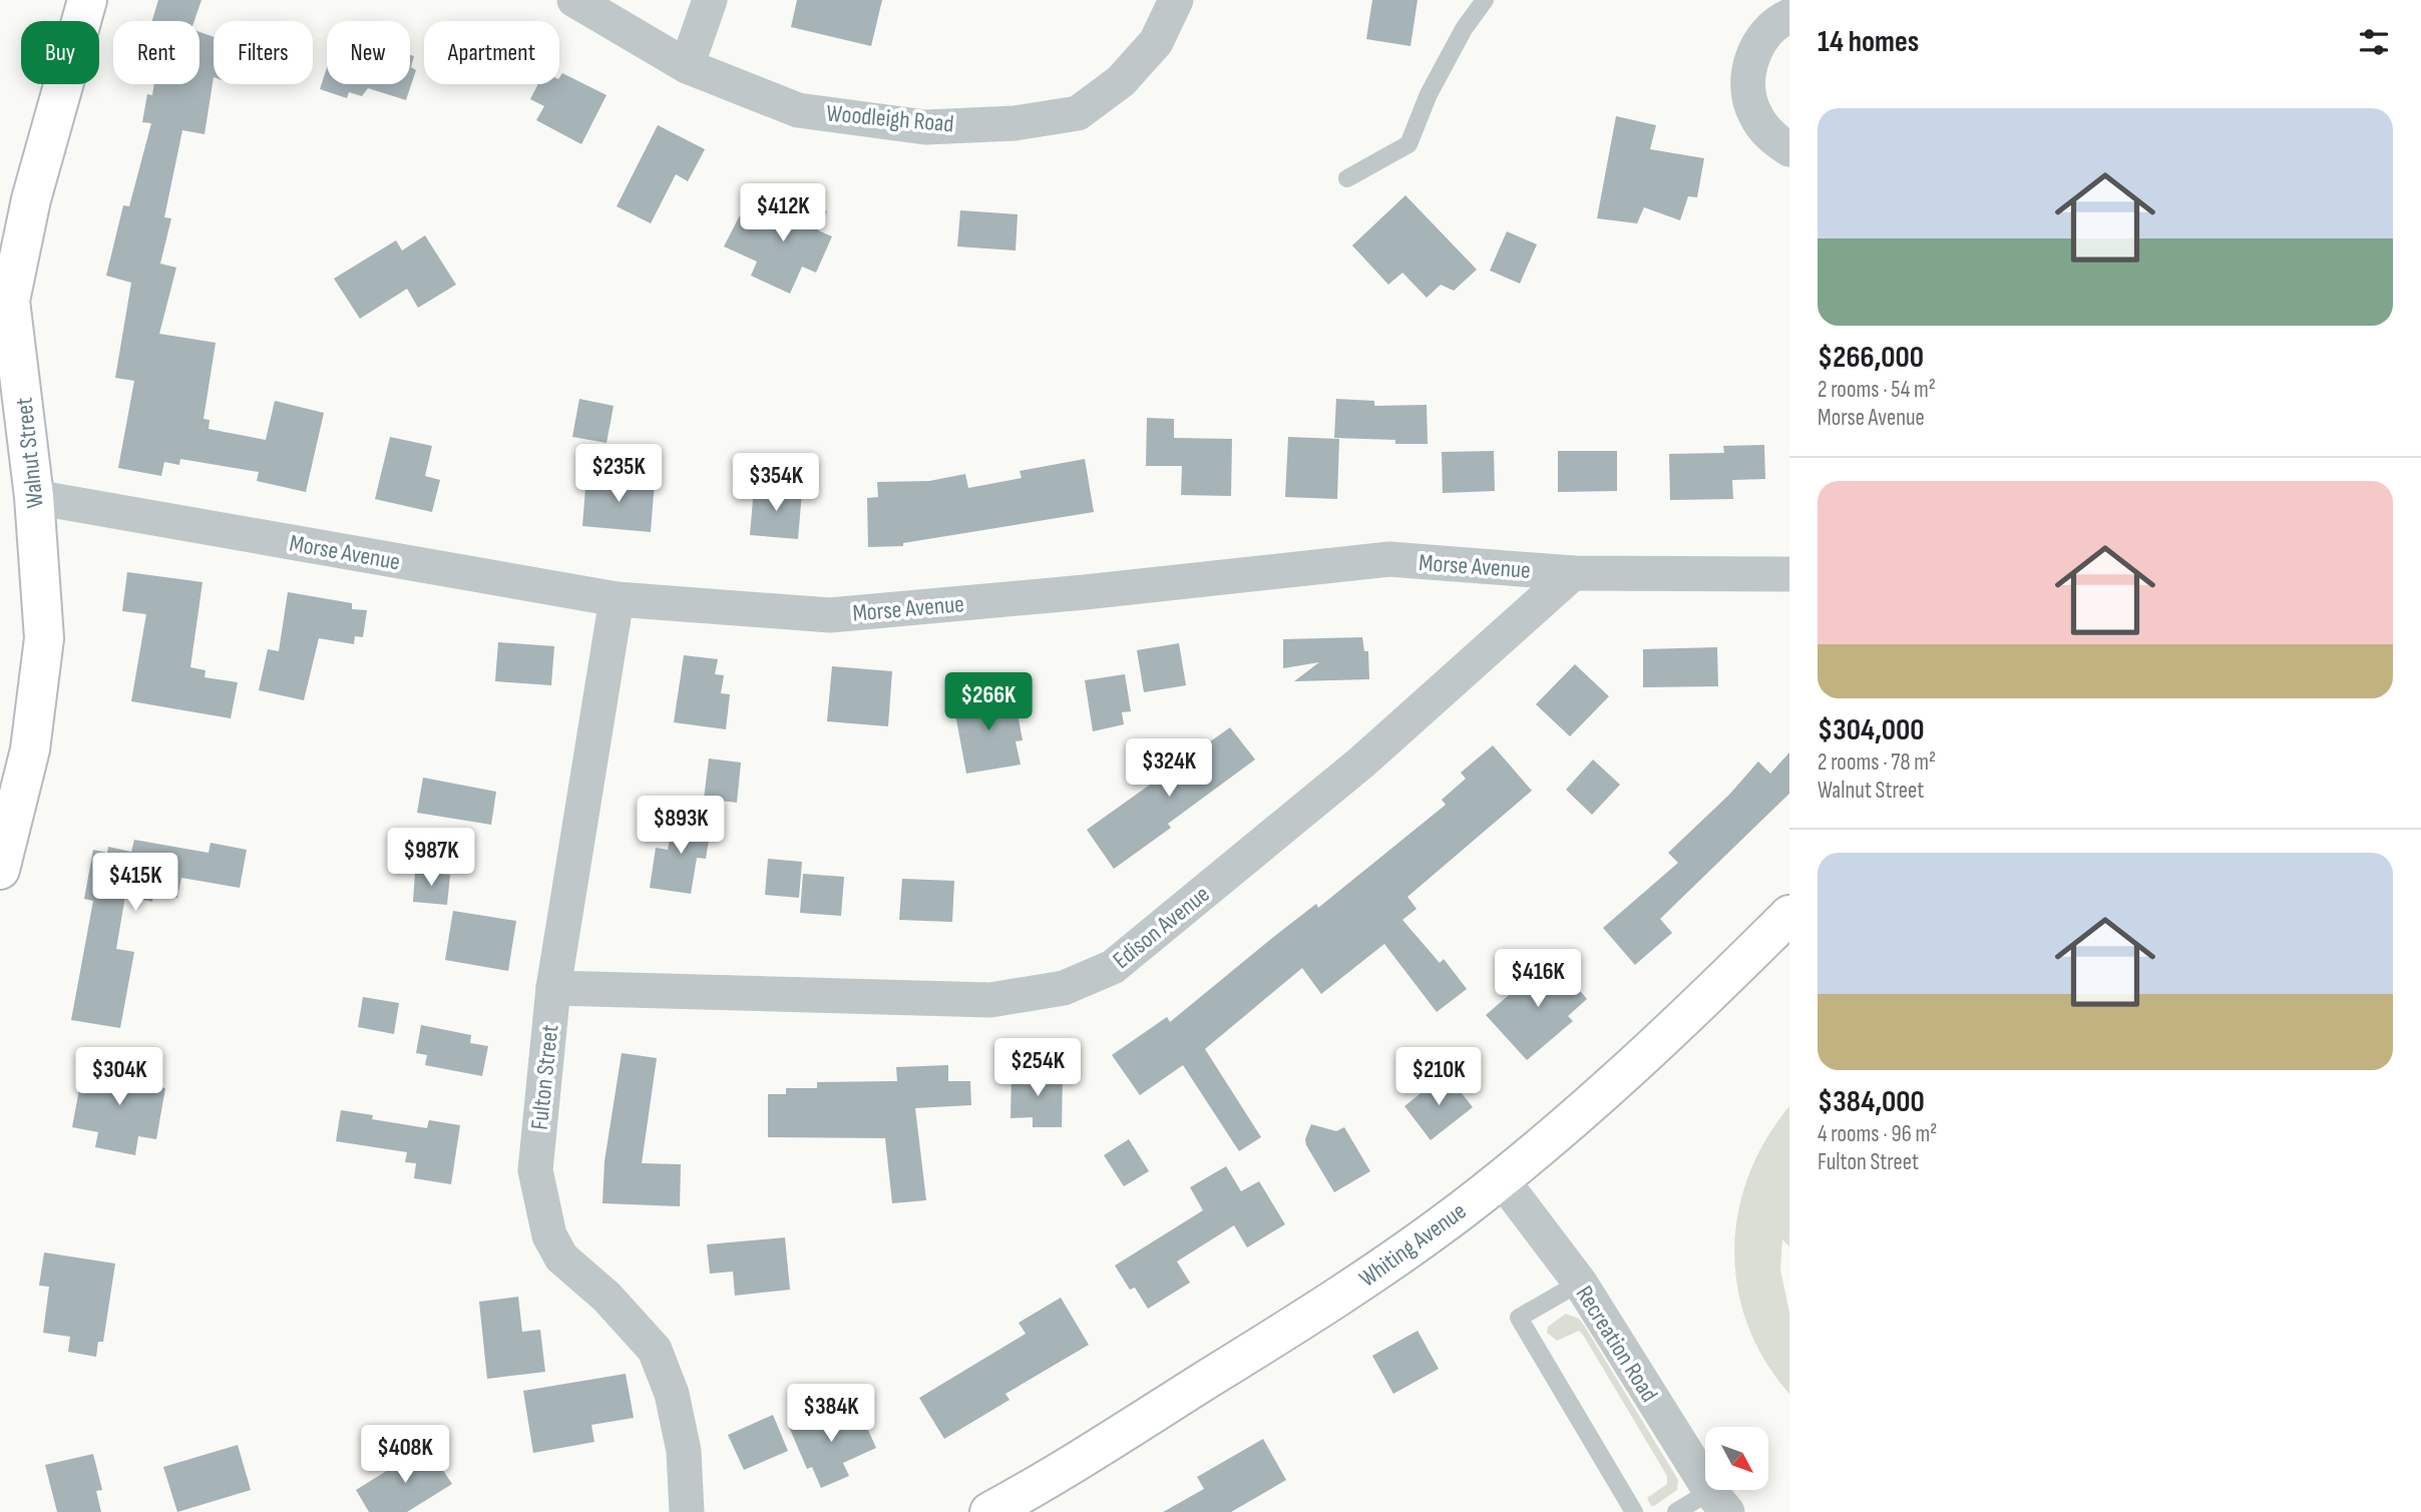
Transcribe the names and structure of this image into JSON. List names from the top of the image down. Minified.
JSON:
{"streets":{"street":["Woodleigh Road","Walnut Street","Morse Avenue","Edison Avenue","Fulton Street","Whiting Avenue","Recreation Road"]},"crossings":[["Walnut Street","Morse Avenue"],["Morse Avenue","Edison Avenue"],["Morse Avenue","Fulton Street"],["Edison Avenue","Fulton Street"],["Whiting Avenue","Recreation Road"]],"north":"bottom right","page":{"heading":"14 homes","chip":["Buy","Rent","Filters","New","Apartment"],"list":[{"name":"$266,000","note":"2 rooms · 54 m² · Morse Avenue"},{"name":"$304,000","note":"2 rooms · 78 m² · Walnut Street"},{"name":"$384,000","note":"4 rooms · 96 m² · Fulton Street"}],"price":["$412K","$235K","$354K","$266K","$324K","$893K","$987K","$415K","$416K","$254K","$304K","$210K","$384K","$408K"]}}
